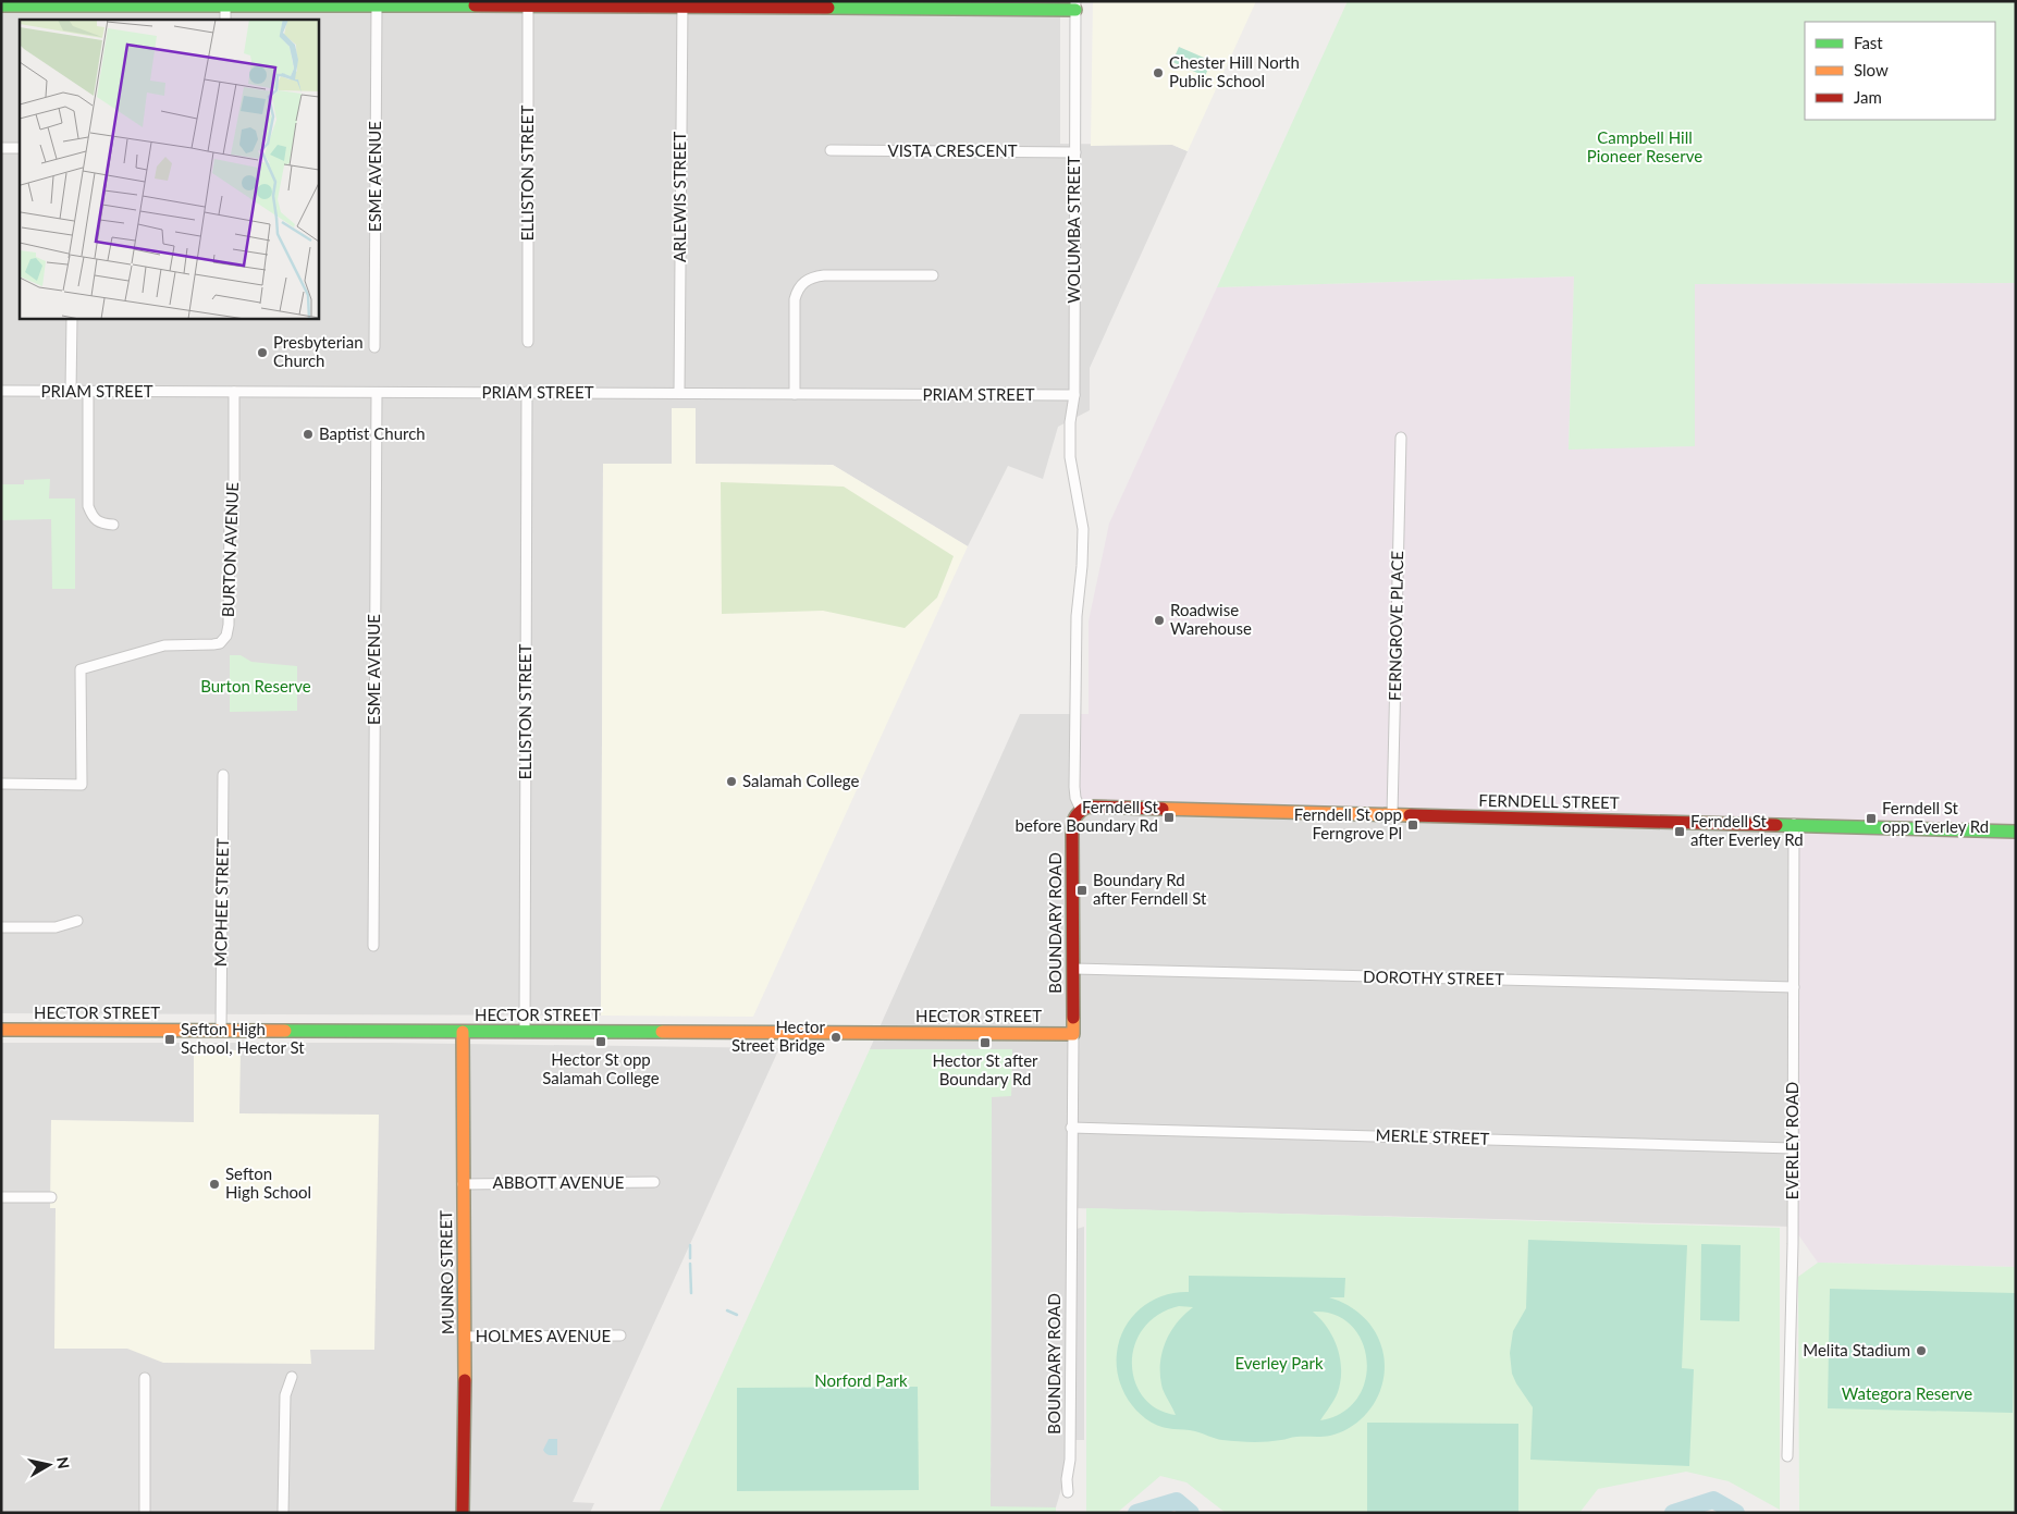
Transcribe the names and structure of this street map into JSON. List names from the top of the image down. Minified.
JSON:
{"streets":{"main road":["FERNDELL STREET","BOUNDARY ROAD","HECTOR STREET","MUNRO STREET"],"street":["VISTA CRESCENT","ELLISTON STREET","ESME AVENUE","ARLEWIS STREET","WOLUMBA STREET","PRIAM STREET","BURTON AVENUE","FERNGROVE PLACE","MCPHEE STREET","DOROTHY STREET","MERLE STREET","EVERLEY ROAD","ABBOTT AVENUE","HOLMES AVENUE"]},"crossings":[["VISTA CRESCENT","WOLUMBA STREET"],["ELLISTON STREET","PRIAM STREET"],["ELLISTON STREET","HECTOR STREET"],["ESME AVENUE","PRIAM STREET"],["ARLEWIS STREET","PRIAM STREET"],["WOLUMBA STREET","PRIAM STREET"],["WOLUMBA STREET","FERNDELL STREET"],["WOLUMBA STREET","BOUNDARY ROAD"],["PRIAM STREET","BURTON AVENUE"],["FERNGROVE PLACE","FERNDELL STREET"],["FERNDELL STREET","BOUNDARY ROAD"],["FERNDELL STREET","EVERLEY ROAD"],["MCPHEE STREET","HECTOR STREET"],["BOUNDARY ROAD","DOROTHY STREET"],["BOUNDARY ROAD","HECTOR STREET"],["BOUNDARY ROAD","MERLE STREET"],["DOROTHY STREET","EVERLEY ROAD"],["HECTOR STREET","MUNRO STREET"],["MERLE STREET","EVERLEY ROAD"],["ABBOTT AVENUE","MUNRO STREET"],["MUNRO STREET","HOLMES AVENUE"]],"parks":["Campbell Hill Pioneer Reserve","Burton Reserve","Everley Park","Norford Park","Wategora Reserve"],"places":{"other":["Chester Hill North Public School","Presbyterian Church","Baptist Church","Roadwise Warehouse","Salamah College","Hector Street Bridge","Sefton High School","Melita Stadium"],"transit":["Ferndell St before Boundary Rd","Ferndell St opp Everley Rd","Ferndell St opp Ferngrove Pl","Ferndell St after Everley Rd","Boundary Rd after Ferndell St","Sefton High School, Hector St","Hector St opp Salamah College","Hector St after Boundary Rd"]},"legend":["Fast","Slow","Jam"],"north":"right"}
